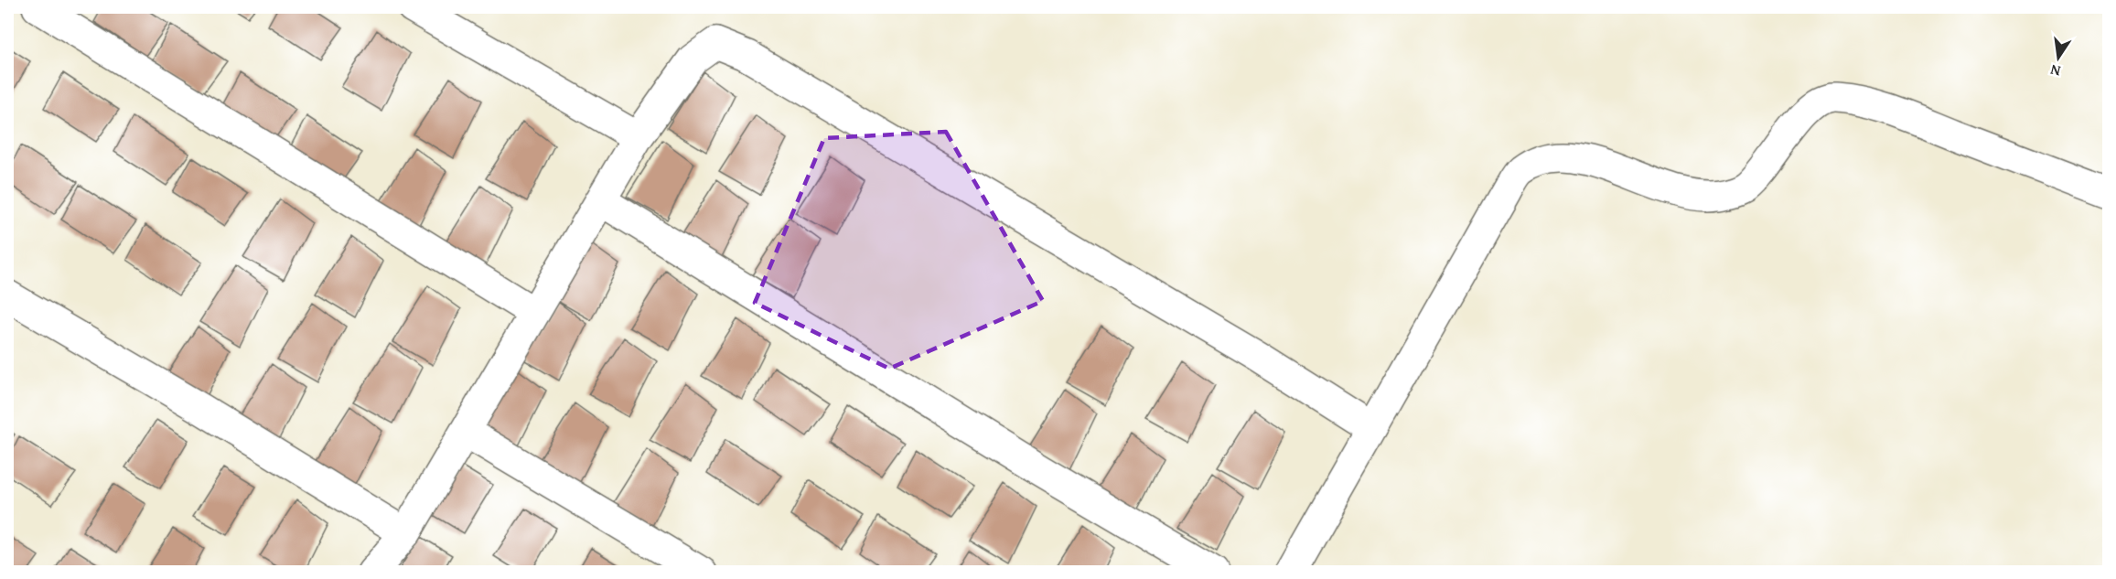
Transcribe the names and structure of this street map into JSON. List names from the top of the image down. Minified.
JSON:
{"north":"bottom"}
